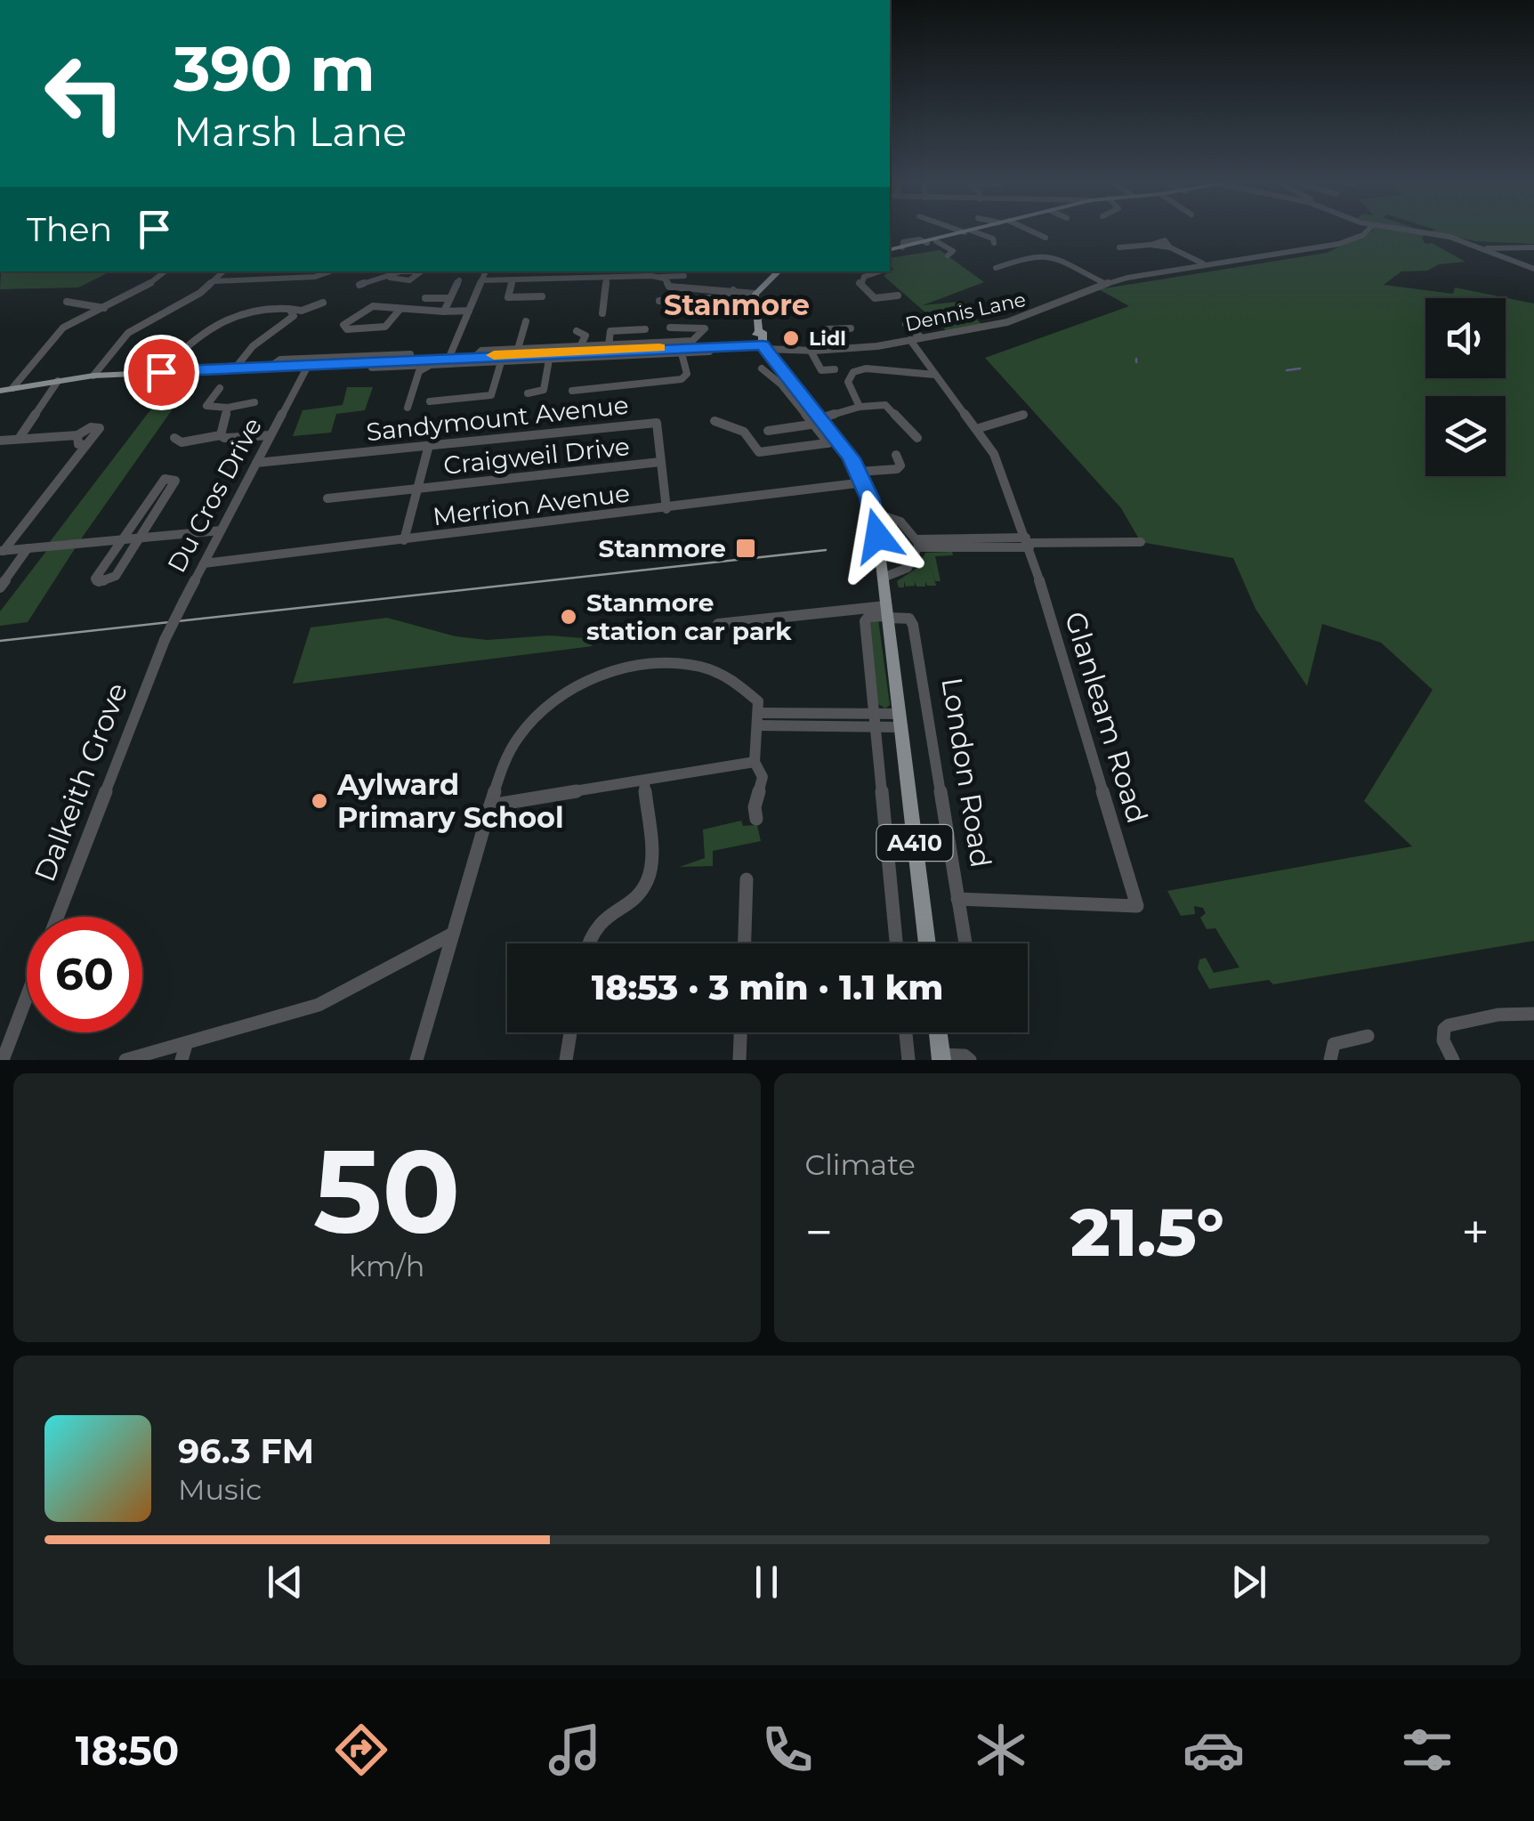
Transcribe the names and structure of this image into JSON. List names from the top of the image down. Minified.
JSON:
{"streets":{"main road":["A410"],"street":["Dennis Lane","Sandymount Avenue","Craigweil Drive","Du Cros Drive","Merrion Avenue","Glanleam Road","London Road","Dalkeith Grove"]},"crossings":[["Dennis Lane","Glanleam Road"],["Dennis Lane","A410"],["Sandymount Avenue","Craigweil Drive"],["Sandymount Avenue","Du Cros Drive"],["Sandymount Avenue","Merrion Avenue"],["Du Cros Drive","Merrion Avenue"],["Du Cros Drive","Dalkeith Grove"],["Merrion Avenue","A410"],["Glanleam Road","London Road"],["London Road","A410"]],"districts":["Stanmore"],"places":{"other":["Lidl","Stanmore station car park","Aylward Primary School"],"transit":["Stanmore"]},"page":{"turn":["390 m","Marsh Lane"],"then":"Then","limit":"60","trip":"18:53 · 3 min · 1.1 km","tile":[["50","km/h"],"Climate"],"heat":["−","21.5°","+"],"song":["96.3 FM","Music"],"tabs":"18:50"}}
